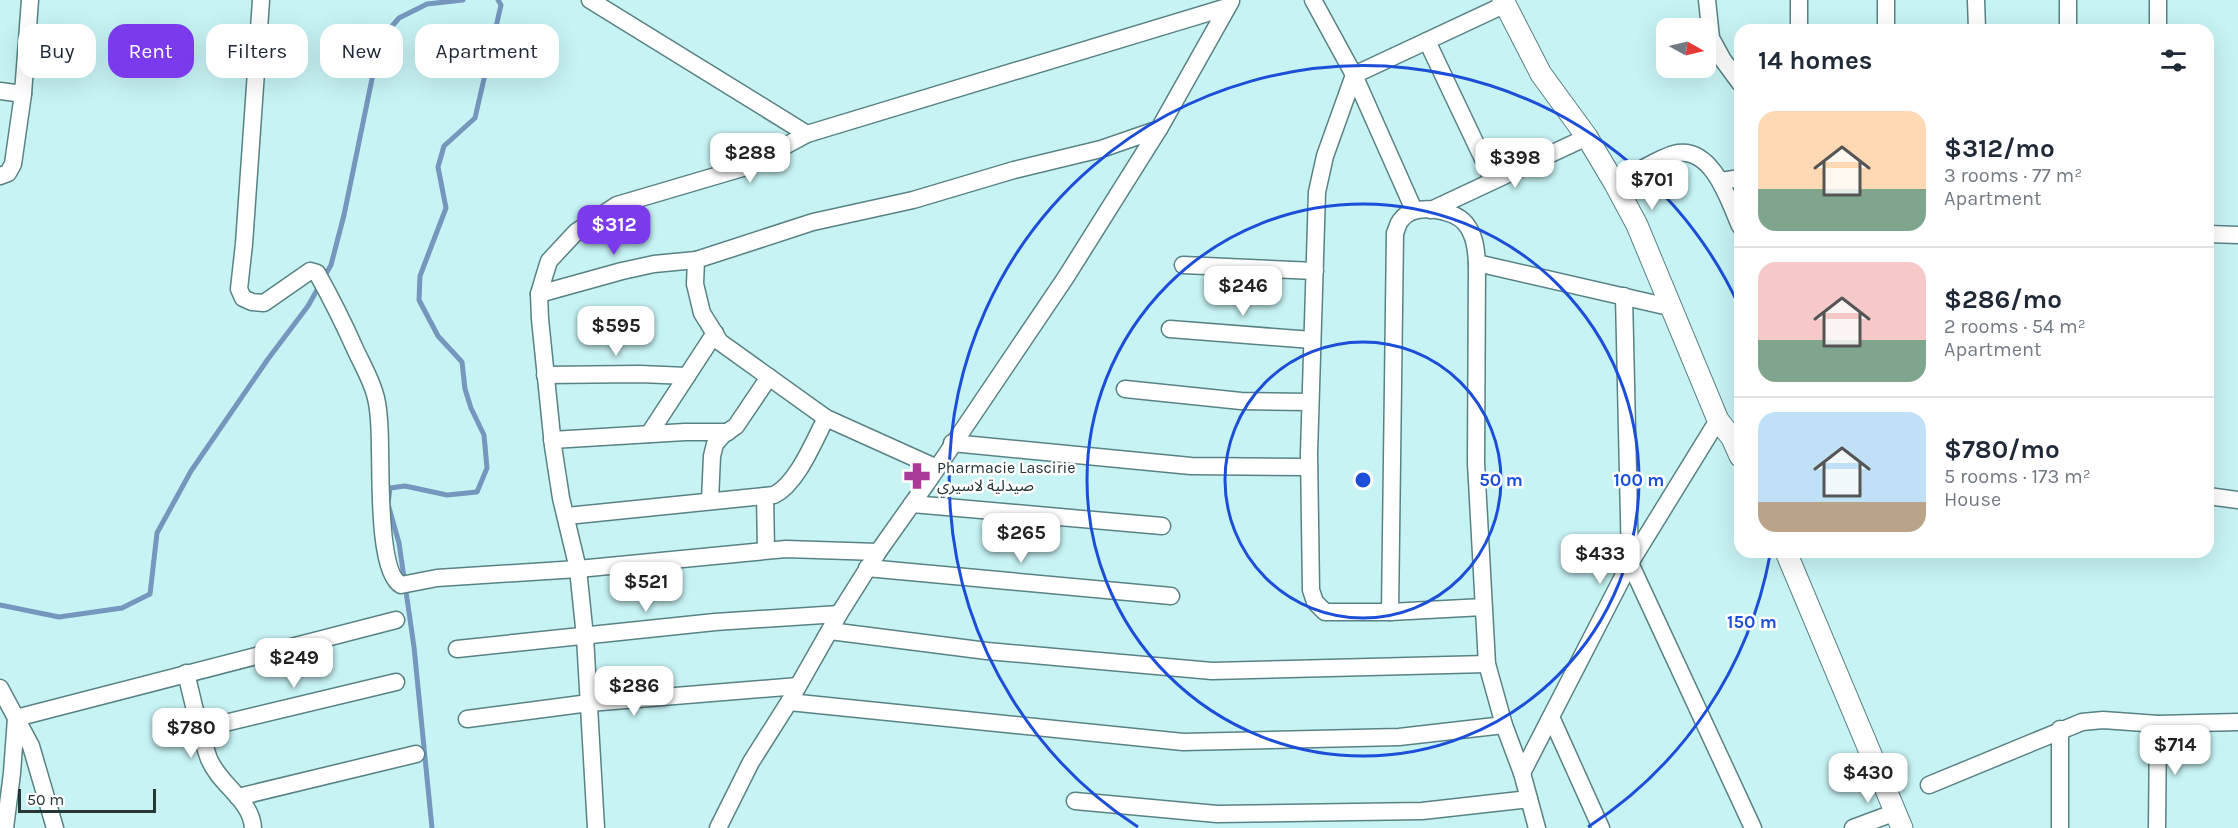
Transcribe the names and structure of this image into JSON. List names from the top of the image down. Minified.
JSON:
{"places":{"pharmacy":["Pharmacie Lascirie صيدلية لاسيري"]},"scale_bar":"50 m","north":"right","page":{"chip":["Buy","Rent","Filters","New","Apartment"],"heading":"14 homes","list":[{"name":"$312/mo","note":"3 rooms · 77 m² · Apartment"},{"name":"$286/mo","note":"2 rooms · 54 m² · Apartment"},{"name":"$780/mo","note":"5 rooms · 173 m² · House"}],"price":["$288","$398","$701","$312","$246","$595","$265","$433","$521","$249","$286","$780","$714","$430"],"scale":"50 m"},"rings":["50 m","100 m","150 m"]}
